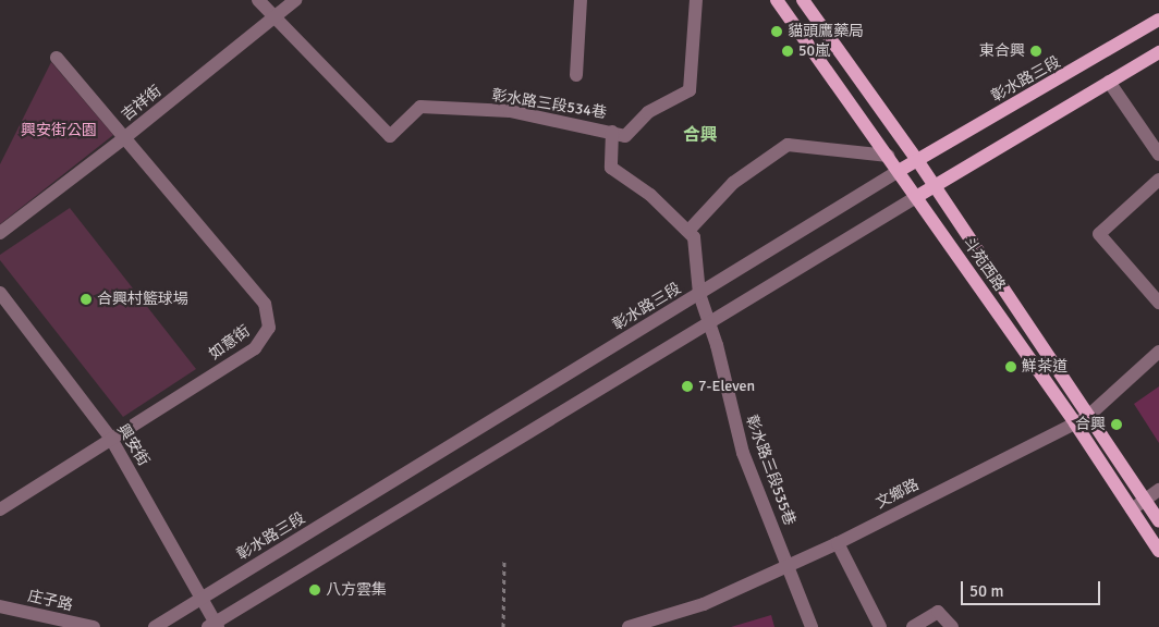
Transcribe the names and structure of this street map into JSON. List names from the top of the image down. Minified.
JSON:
{"streets":{"main road":["彰水路三段","斗苑西路"],"street":["吉祥街","彰水路三段534巷","如意街","興安街","彰水路三段535巷","文鄉路","庄子路"]},"crossings":[["彰水路三段","斗苑西路"],["彰水路三段","興安街"],["吉祥街","彰水路三段534巷"],["吉祥街","如意街"],["斗苑西路","文鄉路"],["如意街","興安街"],["彰水路三段535巷","文鄉路"]],"districts":["合興"],"parks":["興安街公園"],"places":["貓頭鷹藥局","50嵐","東合興","合興村籃球場","鮮茶道","7-Eleven","合興","八方雲集"],"scale_bar":"50 m"}
